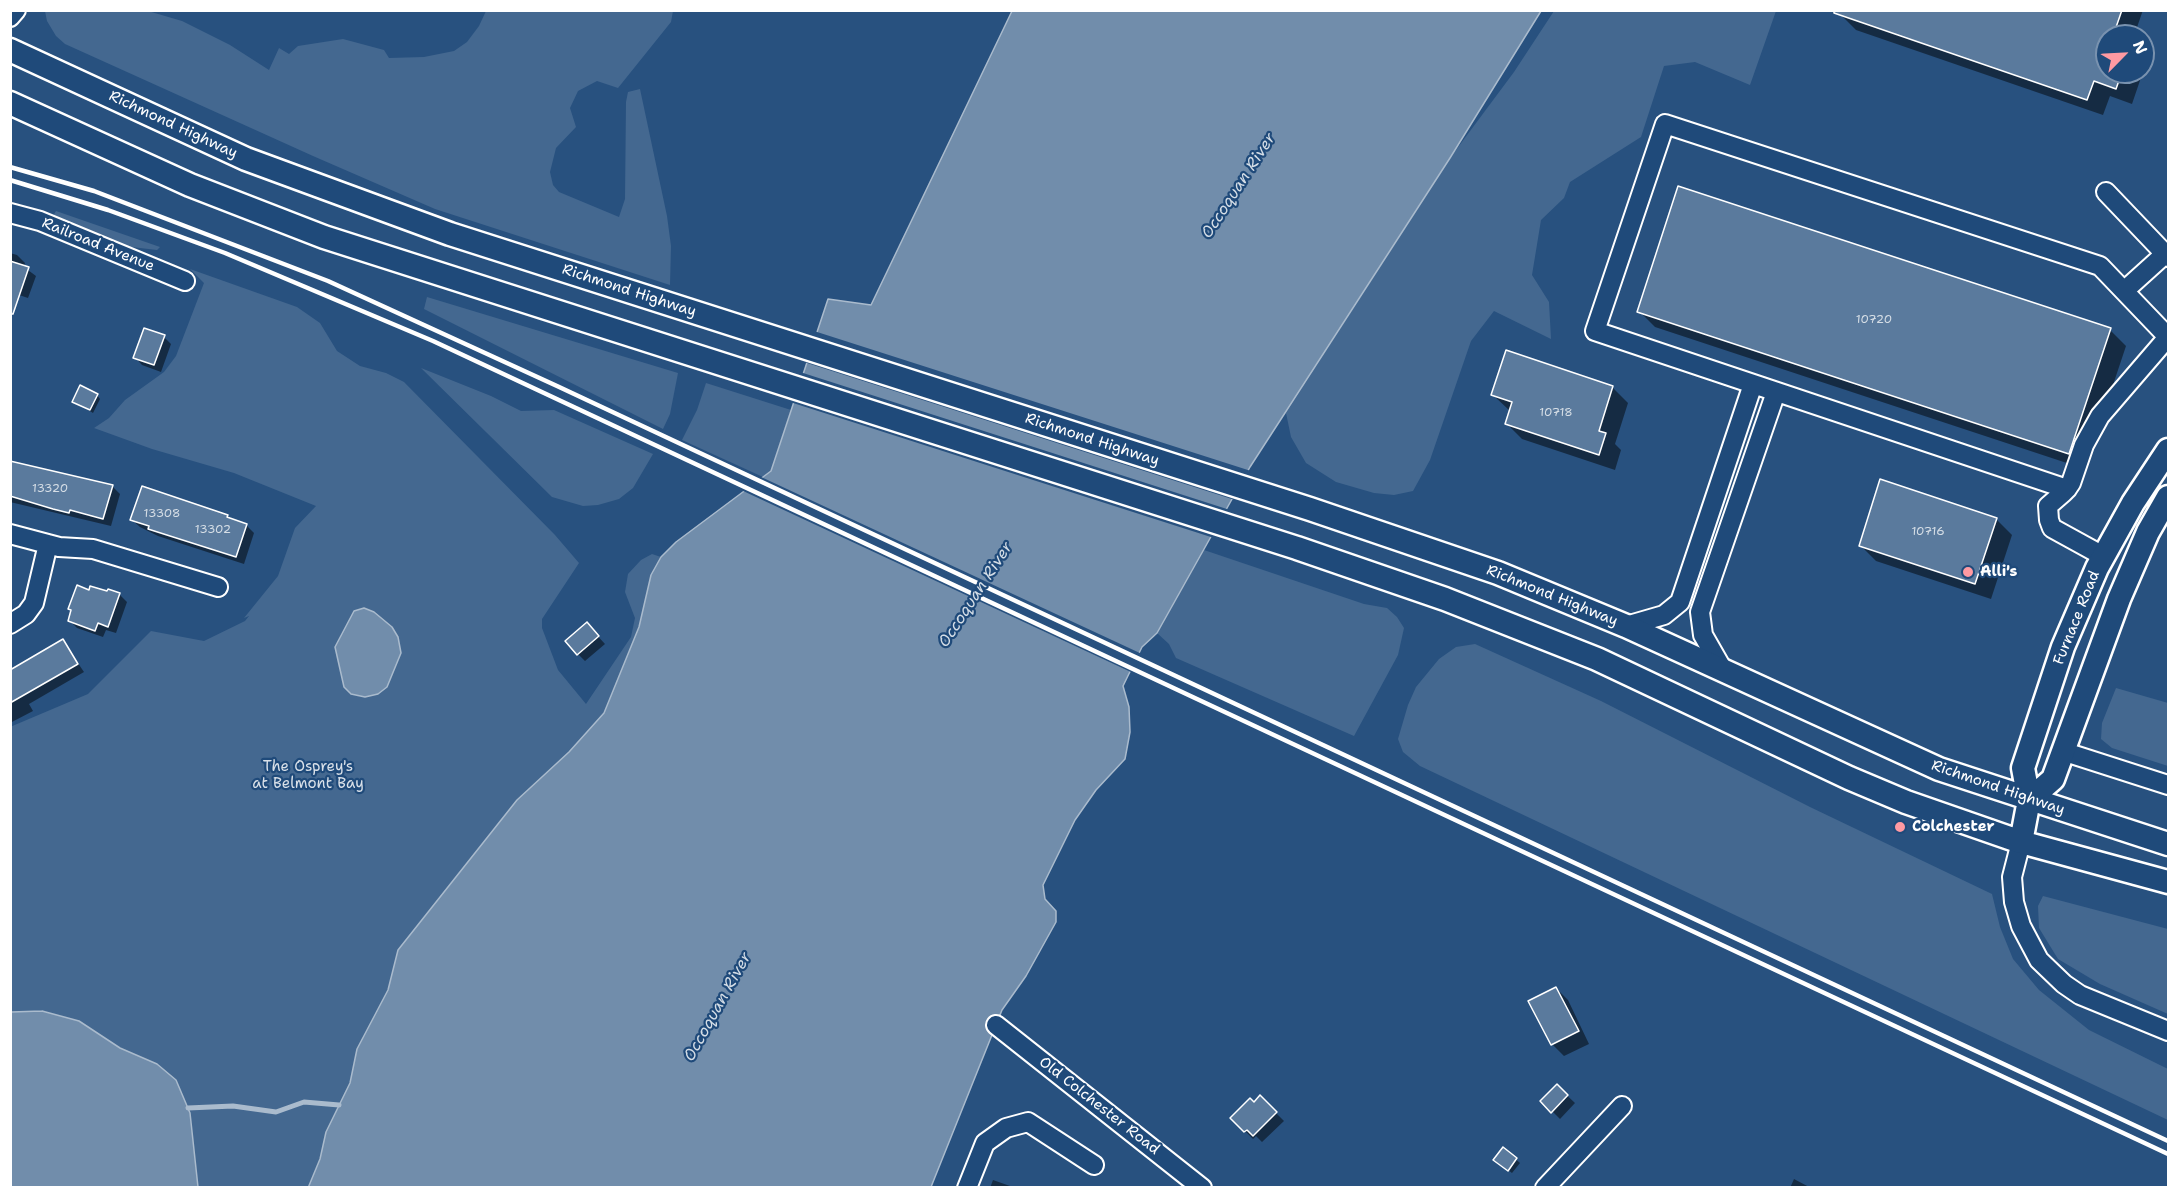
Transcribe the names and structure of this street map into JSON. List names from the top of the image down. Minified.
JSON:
{"streets":{"main road":["Richmond Highway","Furnace Road"],"street":["Railroad Avenue","Old Colchester Road"]},"crossings":[["Richmond Highway","Furnace Road"]],"water":["Occoquan River"],"parks":["The Osprey's at Belmont Bay"],"places":["Alli's","Colchester"],"house_numbers":["10720","10718","13320","13308","13302","10716"],"north":"top right"}
